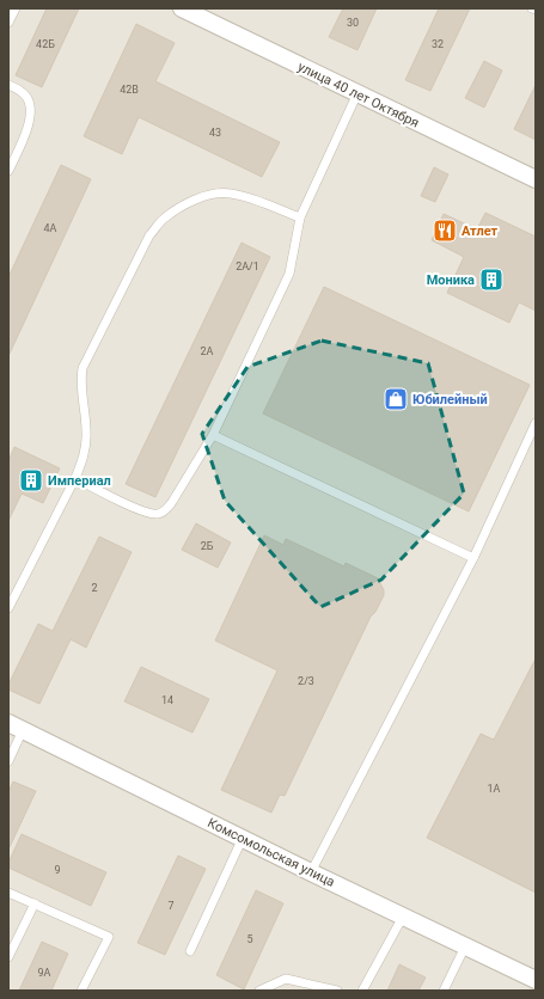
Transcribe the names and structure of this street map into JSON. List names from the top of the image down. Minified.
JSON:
{"streets":{"street":["улица 40 лет Октября","Комсомольская улица"]},"places":{"restaurant":["Атлет"],"building":["Моника","Империал"],"shop":["Юбилейный"]},"house_numbers":["30","42Б","32","42В","43","4А","2А/1","2А","2Б","2","2/3","14","1А","9","7","5","9А"]}
